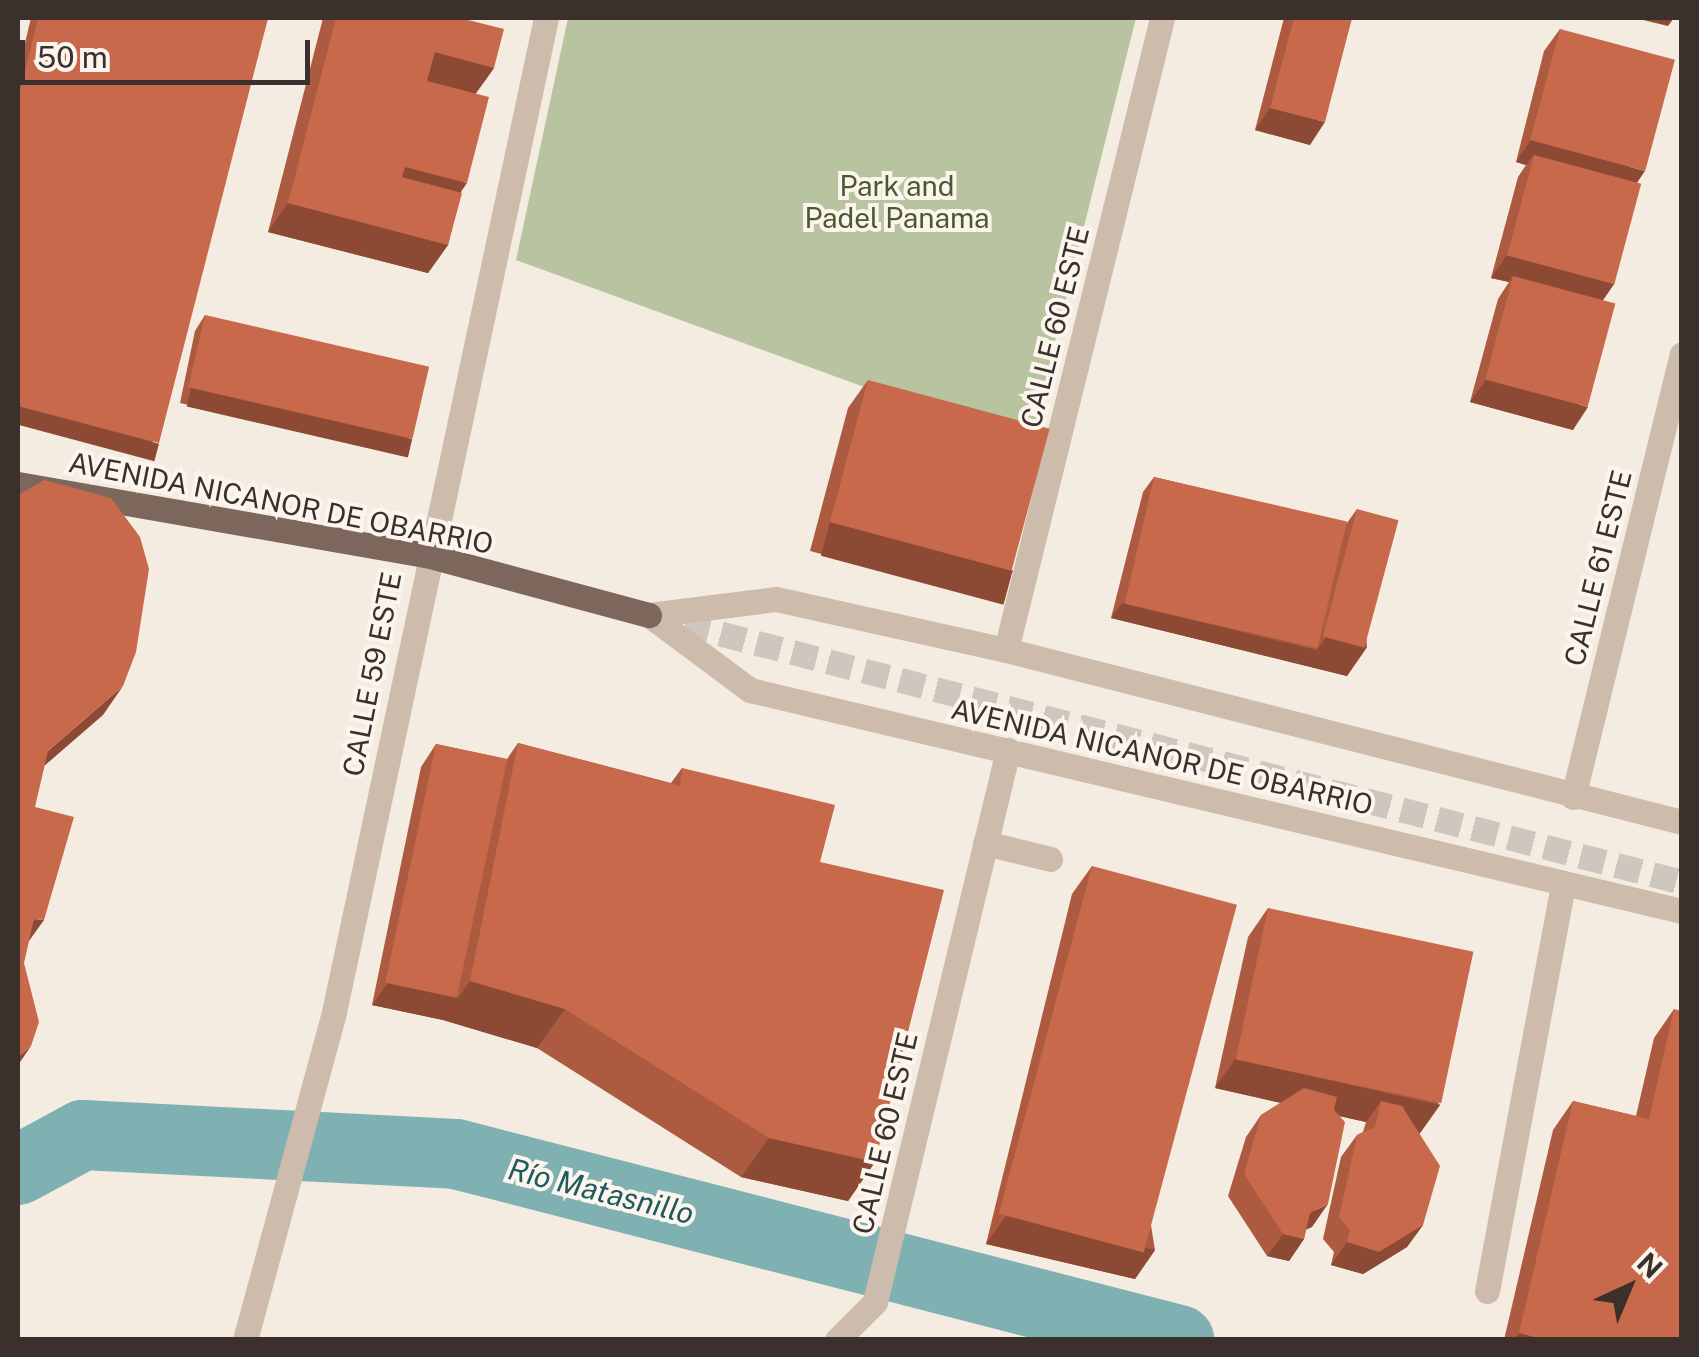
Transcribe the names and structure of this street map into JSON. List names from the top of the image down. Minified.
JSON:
{"streets":{"main road":["AVENIDA NICANOR DE OBARRIO"],"street":["CALLE 60 ESTE","CALLE 61 ESTE","CALLE 59 ESTE"]},"crossings":[["CALLE 60 ESTE","AVENIDA NICANOR DE OBARRIO"],["AVENIDA NICANOR DE OBARRIO","CALLE 61 ESTE"],["AVENIDA NICANOR DE OBARRIO","CALLE 59 ESTE"]],"water":["Río Matasnillo"],"parks":["Park and Padel Panama"],"scale_bar":"50 m","north":"top right"}
